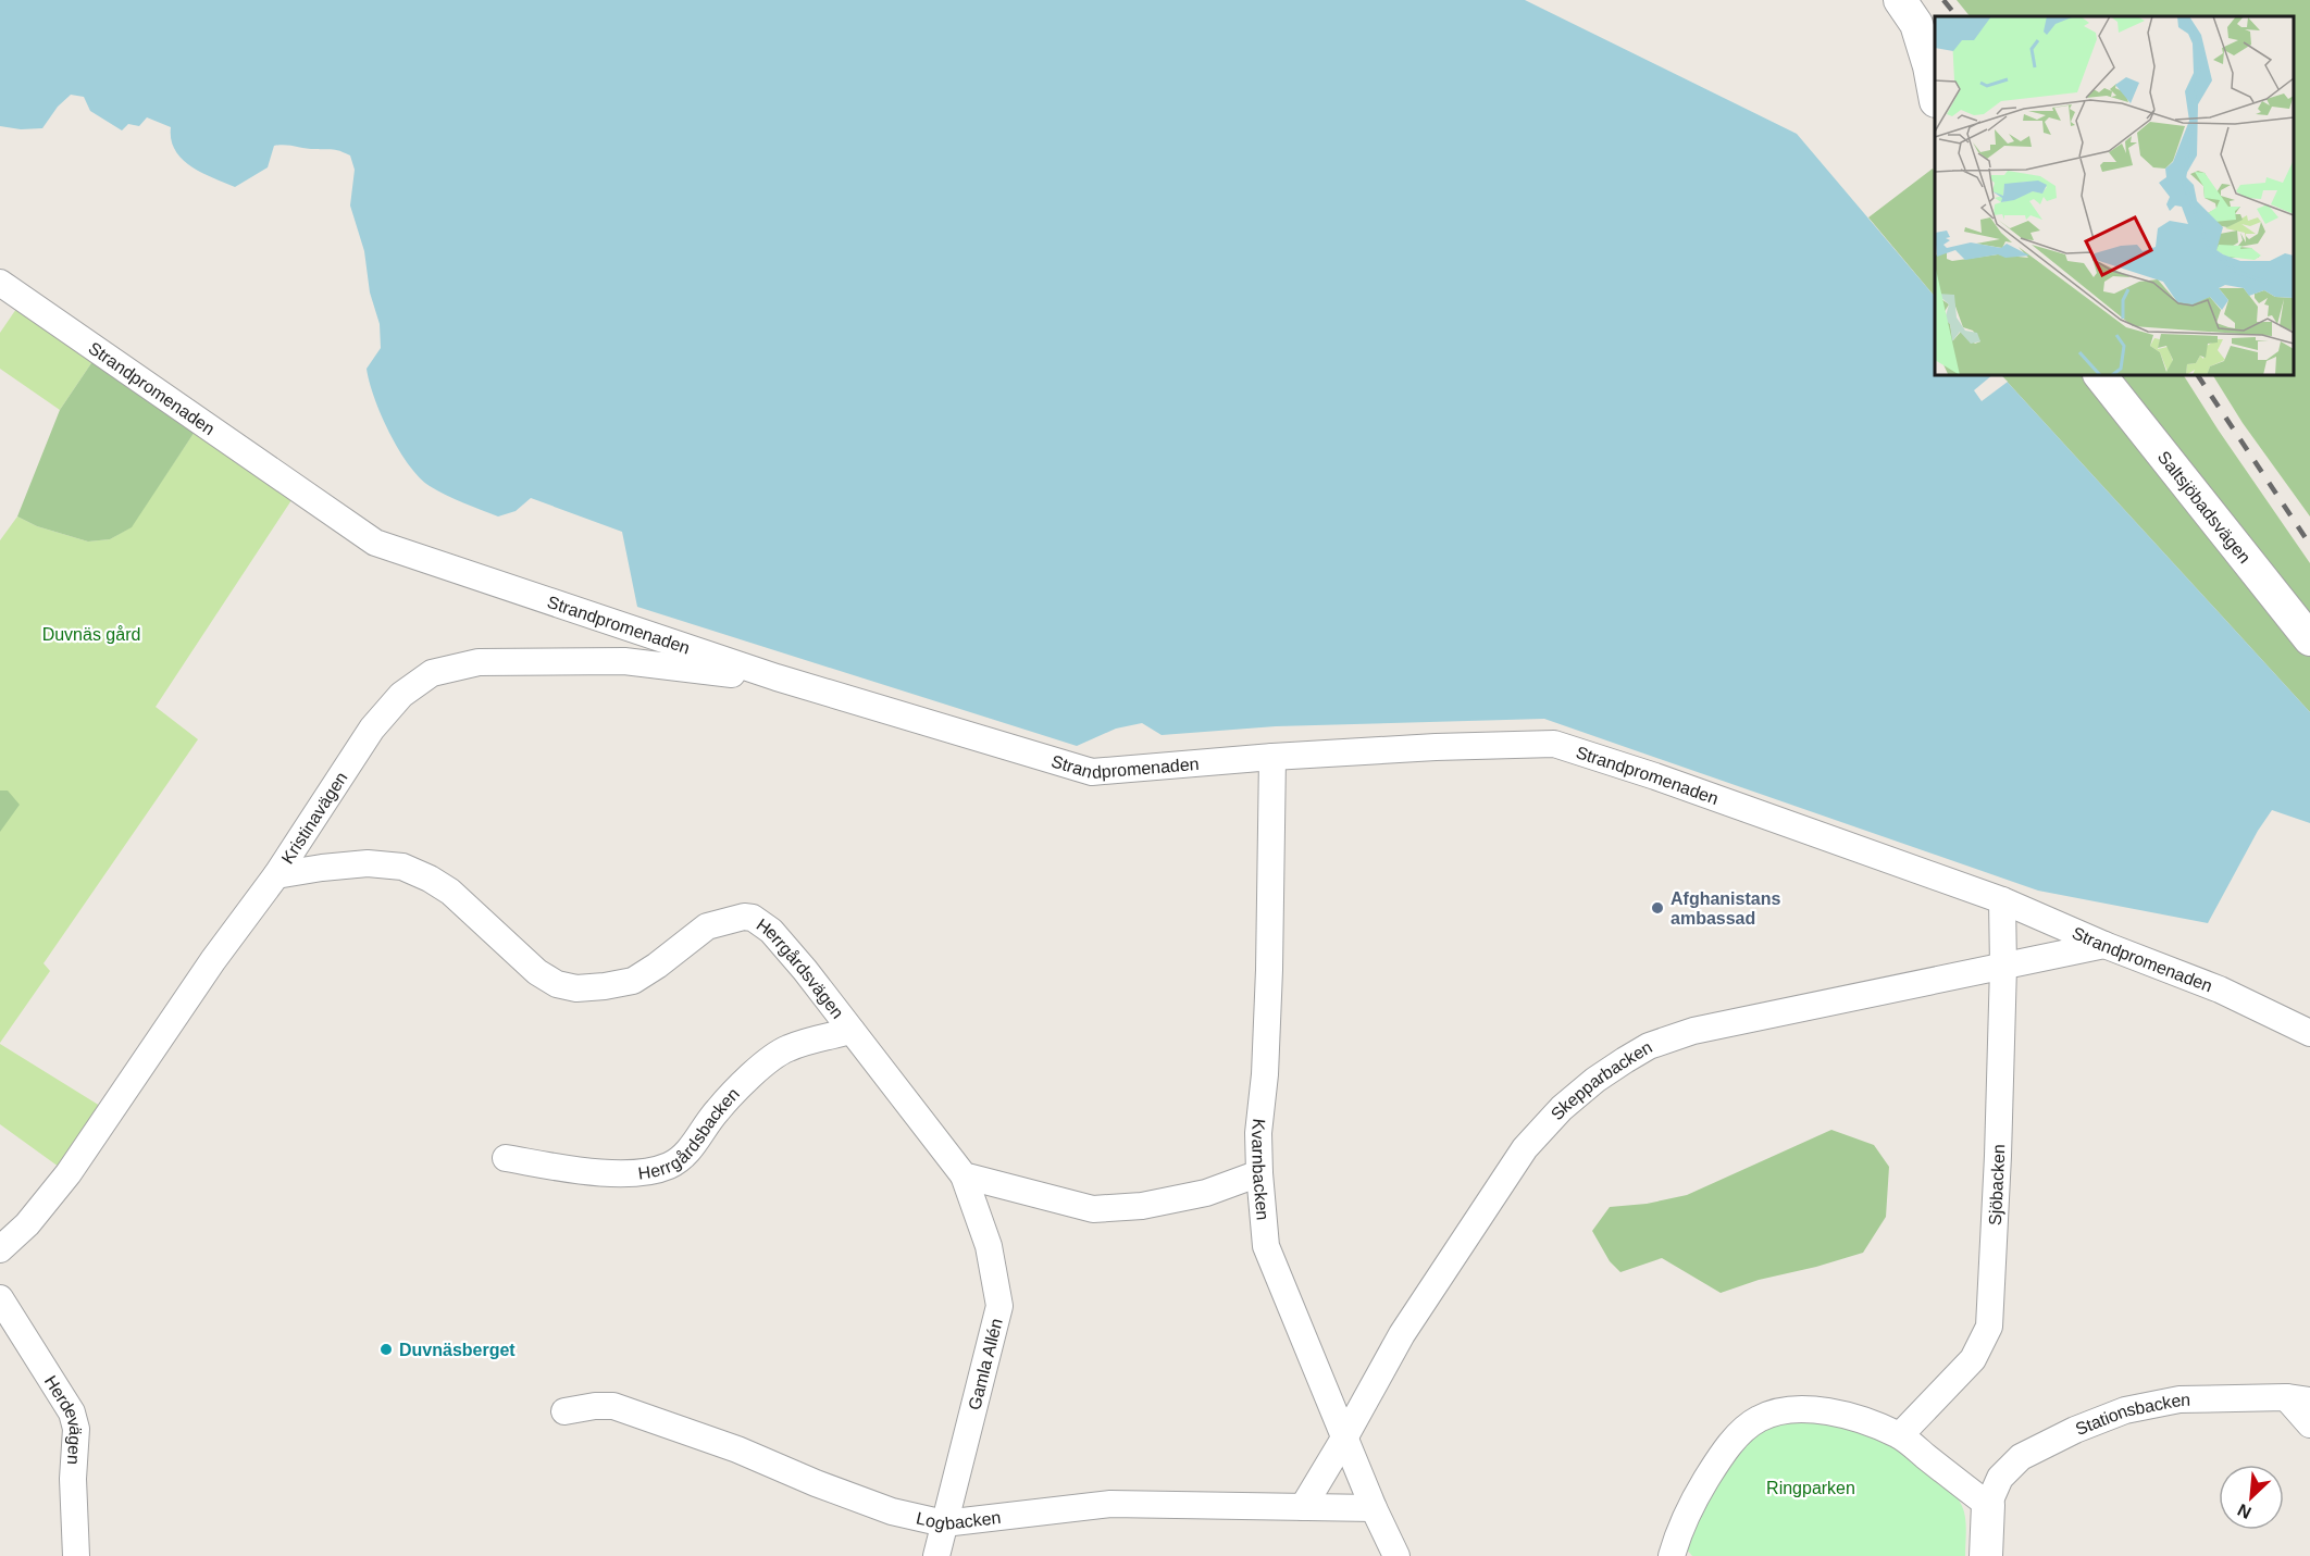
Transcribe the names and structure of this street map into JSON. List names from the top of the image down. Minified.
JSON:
{"streets":{"street":["Strandpromenaden","Saltsjöbadsvägen","Kristinavägen","Herrgårdsvägen","Skepparbacken","Herrgårdsbacken","Kvarnbacken","Sjöbacken","Gamla Allén","Stationsbacken","Herdevägen","Logbacken"]},"crossings":[["Strandpromenaden","Kristinavägen"],["Strandpromenaden","Skepparbacken"],["Strandpromenaden","Kvarnbacken"],["Strandpromenaden","Sjöbacken"],["Kristinavägen","Herrgårdsvägen"],["Herrgårdsvägen","Herrgårdsbacken"],["Herrgårdsvägen","Gamla Allén"],["Skepparbacken","Kvarnbacken"],["Skepparbacken","Sjöbacken"],["Skepparbacken","Logbacken"],["Kvarnbacken","Logbacken"],["Gamla Allén","Logbacken"]],"parks":["Duvnäs gård","Ringparken"],"places":["Afghanistans ambassad","Duvnäsberget"],"north":"bottom left"}
